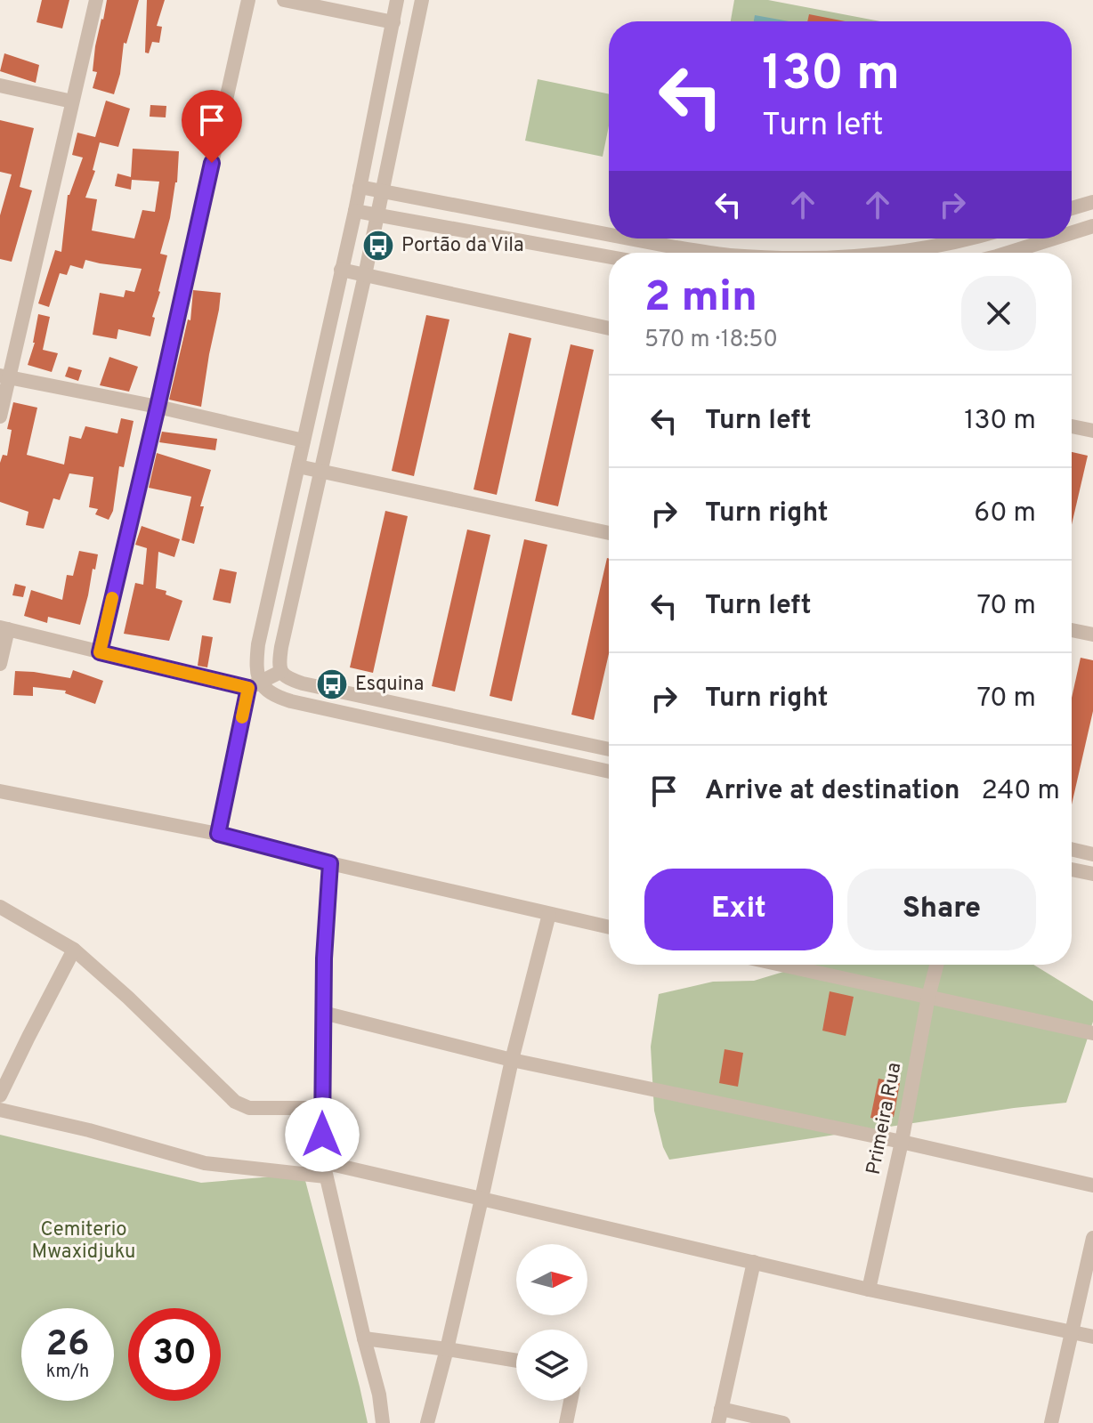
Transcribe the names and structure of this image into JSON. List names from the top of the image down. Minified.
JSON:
{"streets":{"street":["Primeira Rua"]},"parks":["Cemiterio Mwaxidjuku"],"places":{"bus stop":["Portão da Vila","Esquina"]},"north":"right","page":{"turn":["130 m","Turn left"],"heading":["2 min","570 m · 18:50"],"list":[{"name":"Turn left","value":"130 m"},{"name":"Turn right","value":"60 m"},{"name":"Turn left","value":"70 m"},{"name":"Turn right","value":"70 m"},{"name":"Arrive at destination","value":"240 m"}],"buttons":["Exit","Share"],"speed":"26 km/h","limit":"30"}}
